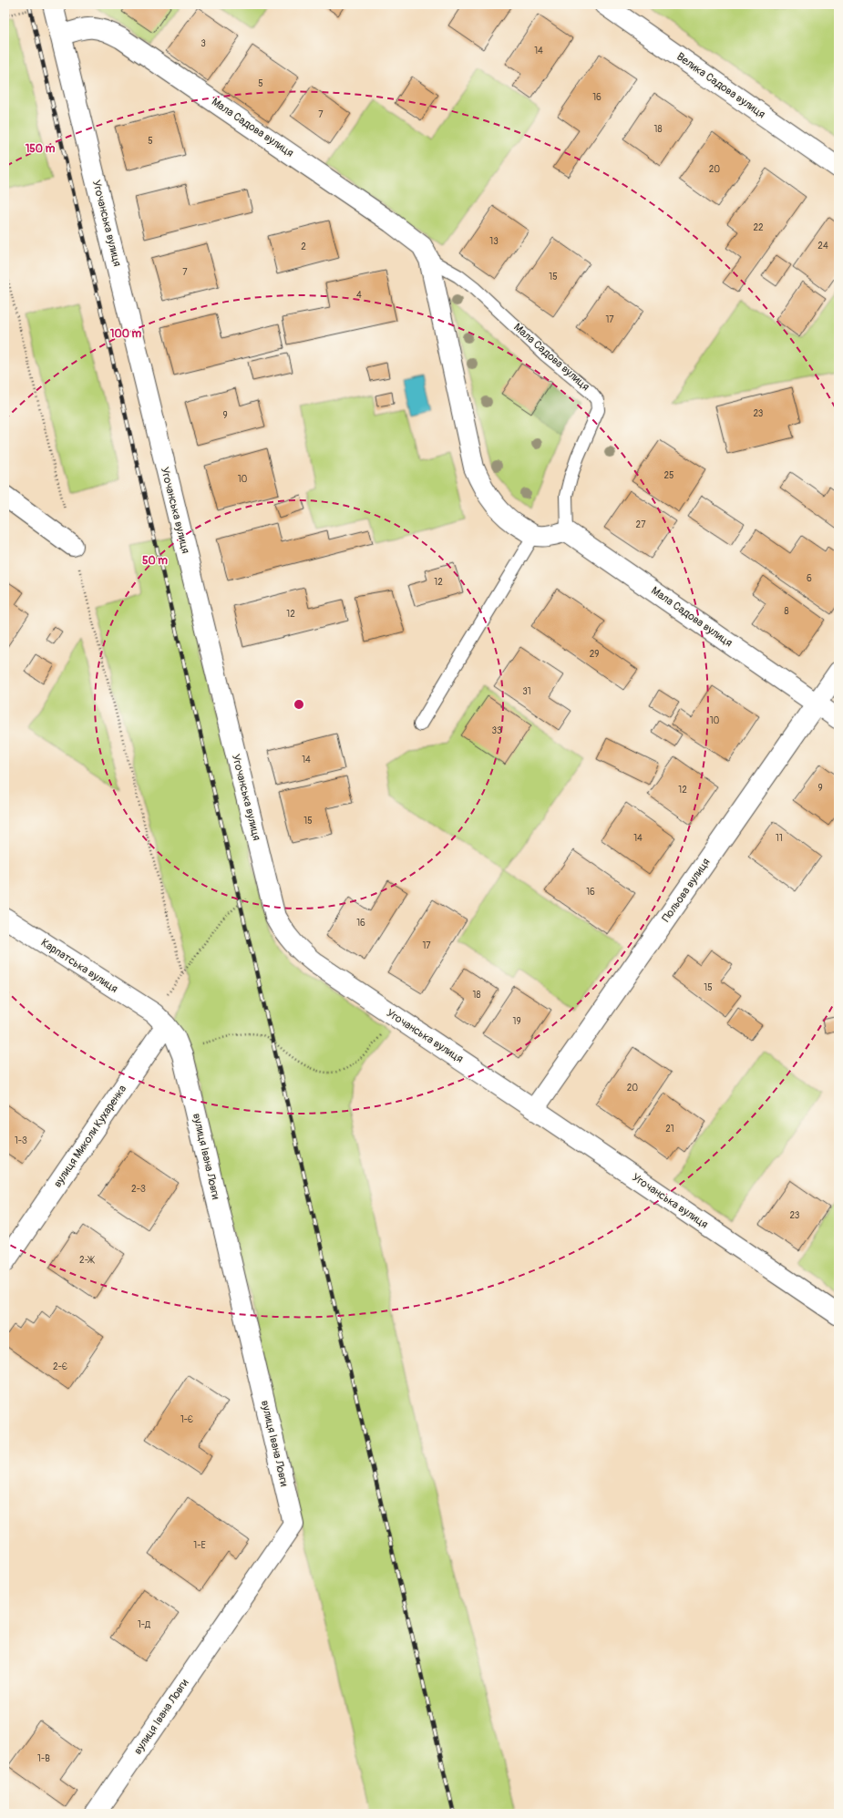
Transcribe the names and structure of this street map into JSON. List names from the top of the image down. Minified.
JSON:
{"streets":{"street":["Велика Садова вулиця","Мала Садова вулиця","Угочанська вулиця","Польова вулиця","Карпатська вулиця","вулиця Миколи Кухаренка","вулиця Івана Ловги"]},"crossings":[["Мала Садова вулиця","Угочанська вулиця"],["Мала Садова вулиця","Польова вулиця"],["Угочанська вулиця","Польова вулиця"],["Карпатська вулиця","вулиця Миколи Кухаренка"],["Карпатська вулиця","вулиця Івана Ловги"],["вулиця Миколи Кухаренка","вулиця Івана Ловги"]],"house_numbers":["3","14","5","16","7","18","5","20","22","13","24","2","7","15","4","17","23","9","25","10","27","6","12","8","12","29","31","10","33","14","9","12","15","14","11","16","16","17","15","18","19","20","21","1-З","2-З","23","2-Ж","2-Є","1-Є","1-Е","1-Д","1-В"],"rings":["150 m","100 m","50 m"]}
